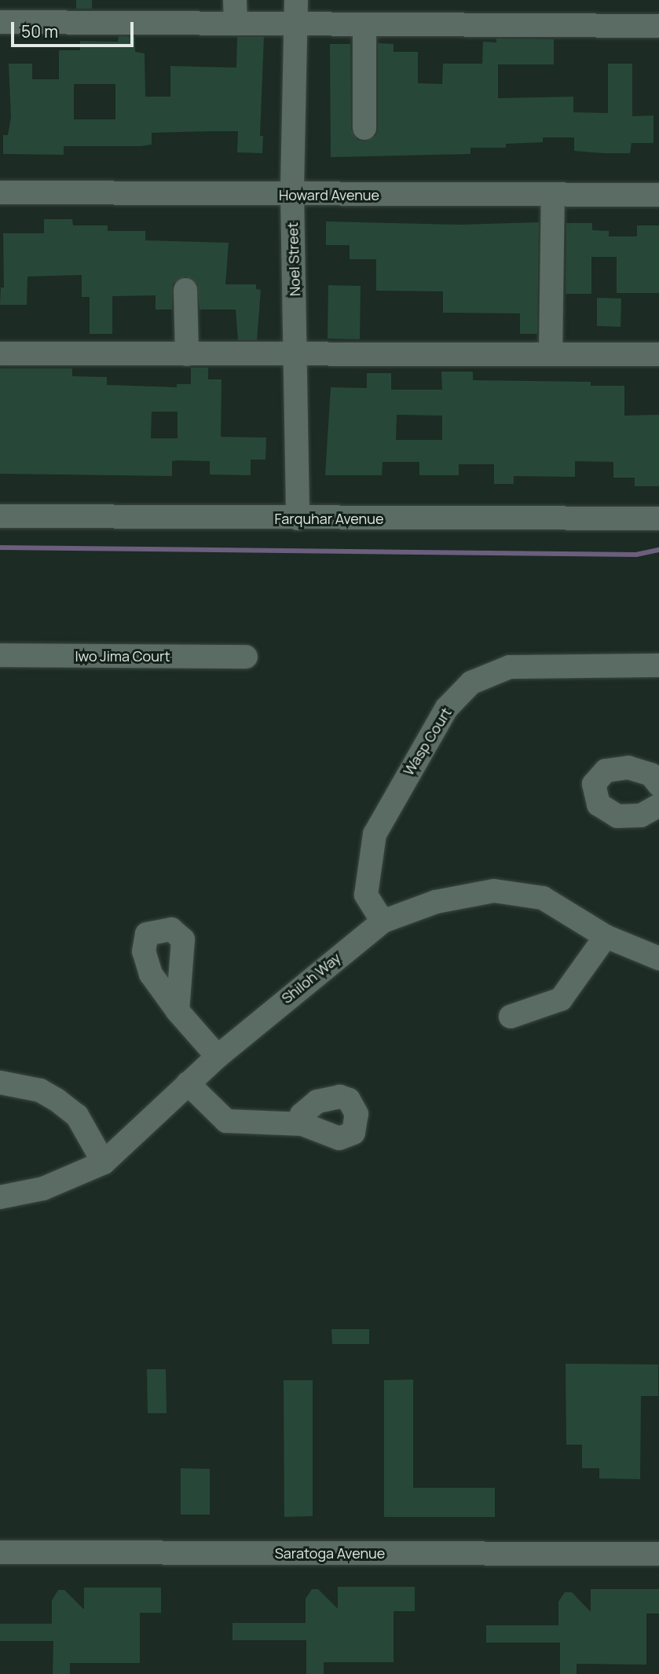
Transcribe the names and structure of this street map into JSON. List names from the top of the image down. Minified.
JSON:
{"streets":{"street":["Howard Avenue","Noel Street","Farquhar Avenue","Iwo Jima Court","Wasp Court","Shiloh Way","Saratoga Avenue"]},"crossings":[["Howard Avenue","Noel Street"],["Noel Street","Farquhar Avenue"],["Wasp Court","Shiloh Way"]],"scale_bar":"50 m"}
